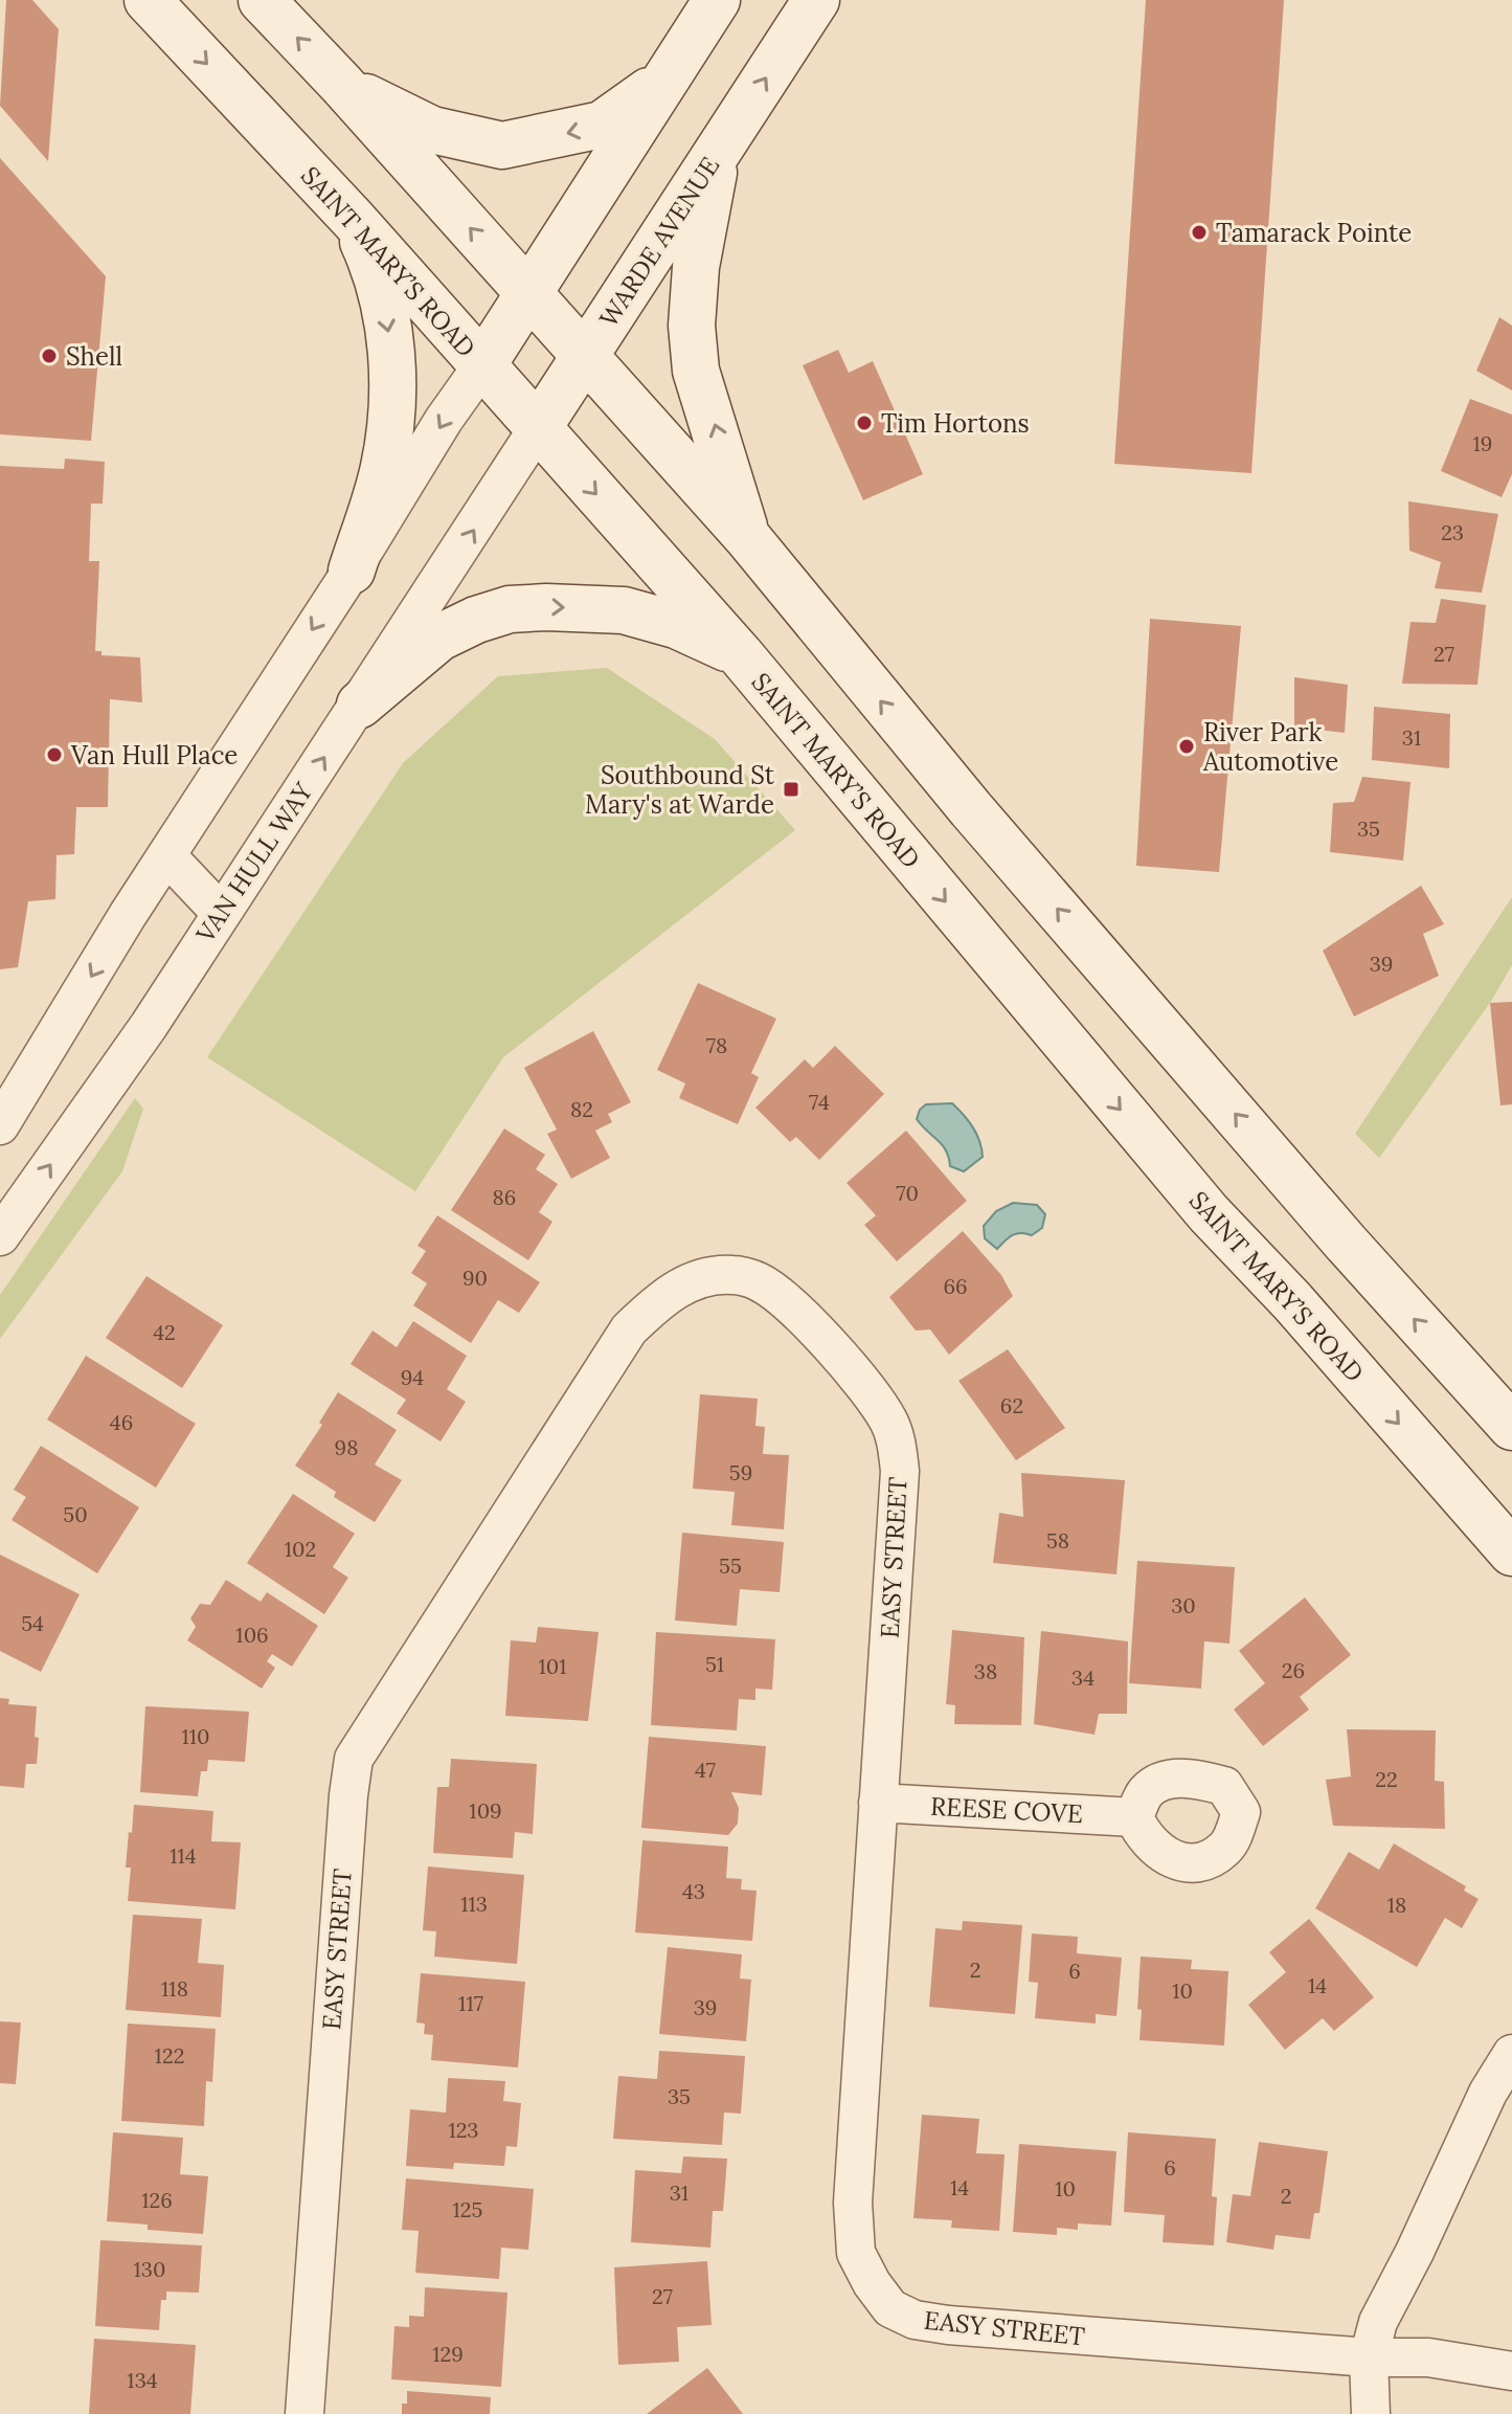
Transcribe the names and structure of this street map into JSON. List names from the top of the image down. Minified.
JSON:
{"streets":{"main road":["WARDE AVENUE","SAINT MARY’S ROAD"],"street":["VAN HULL WAY","EASY STREET","REESE COVE"]},"crossings":[["WARDE AVENUE","SAINT MARY’S ROAD"],["WARDE AVENUE","VAN HULL WAY"],["EASY STREET","REESE COVE"]],"places":{"other":["Tamarack Pointe","Shell","Tim Hortons","River Park Automotive","Van Hull Place"],"transit":["Southbound St Mary's at Warde"]},"house_numbers":["19","23","27","31","35","39","78","74","82","70","86","90","66","42","94","62","46","98","59","50","58","102","55","30","54","106","51","101","26","38","34","110","47","22","109","114","43","113","18","2","6","14","118","10","117","39","122","35","123","6","14","10","31","2","126","125","130","27","129","134"]}
